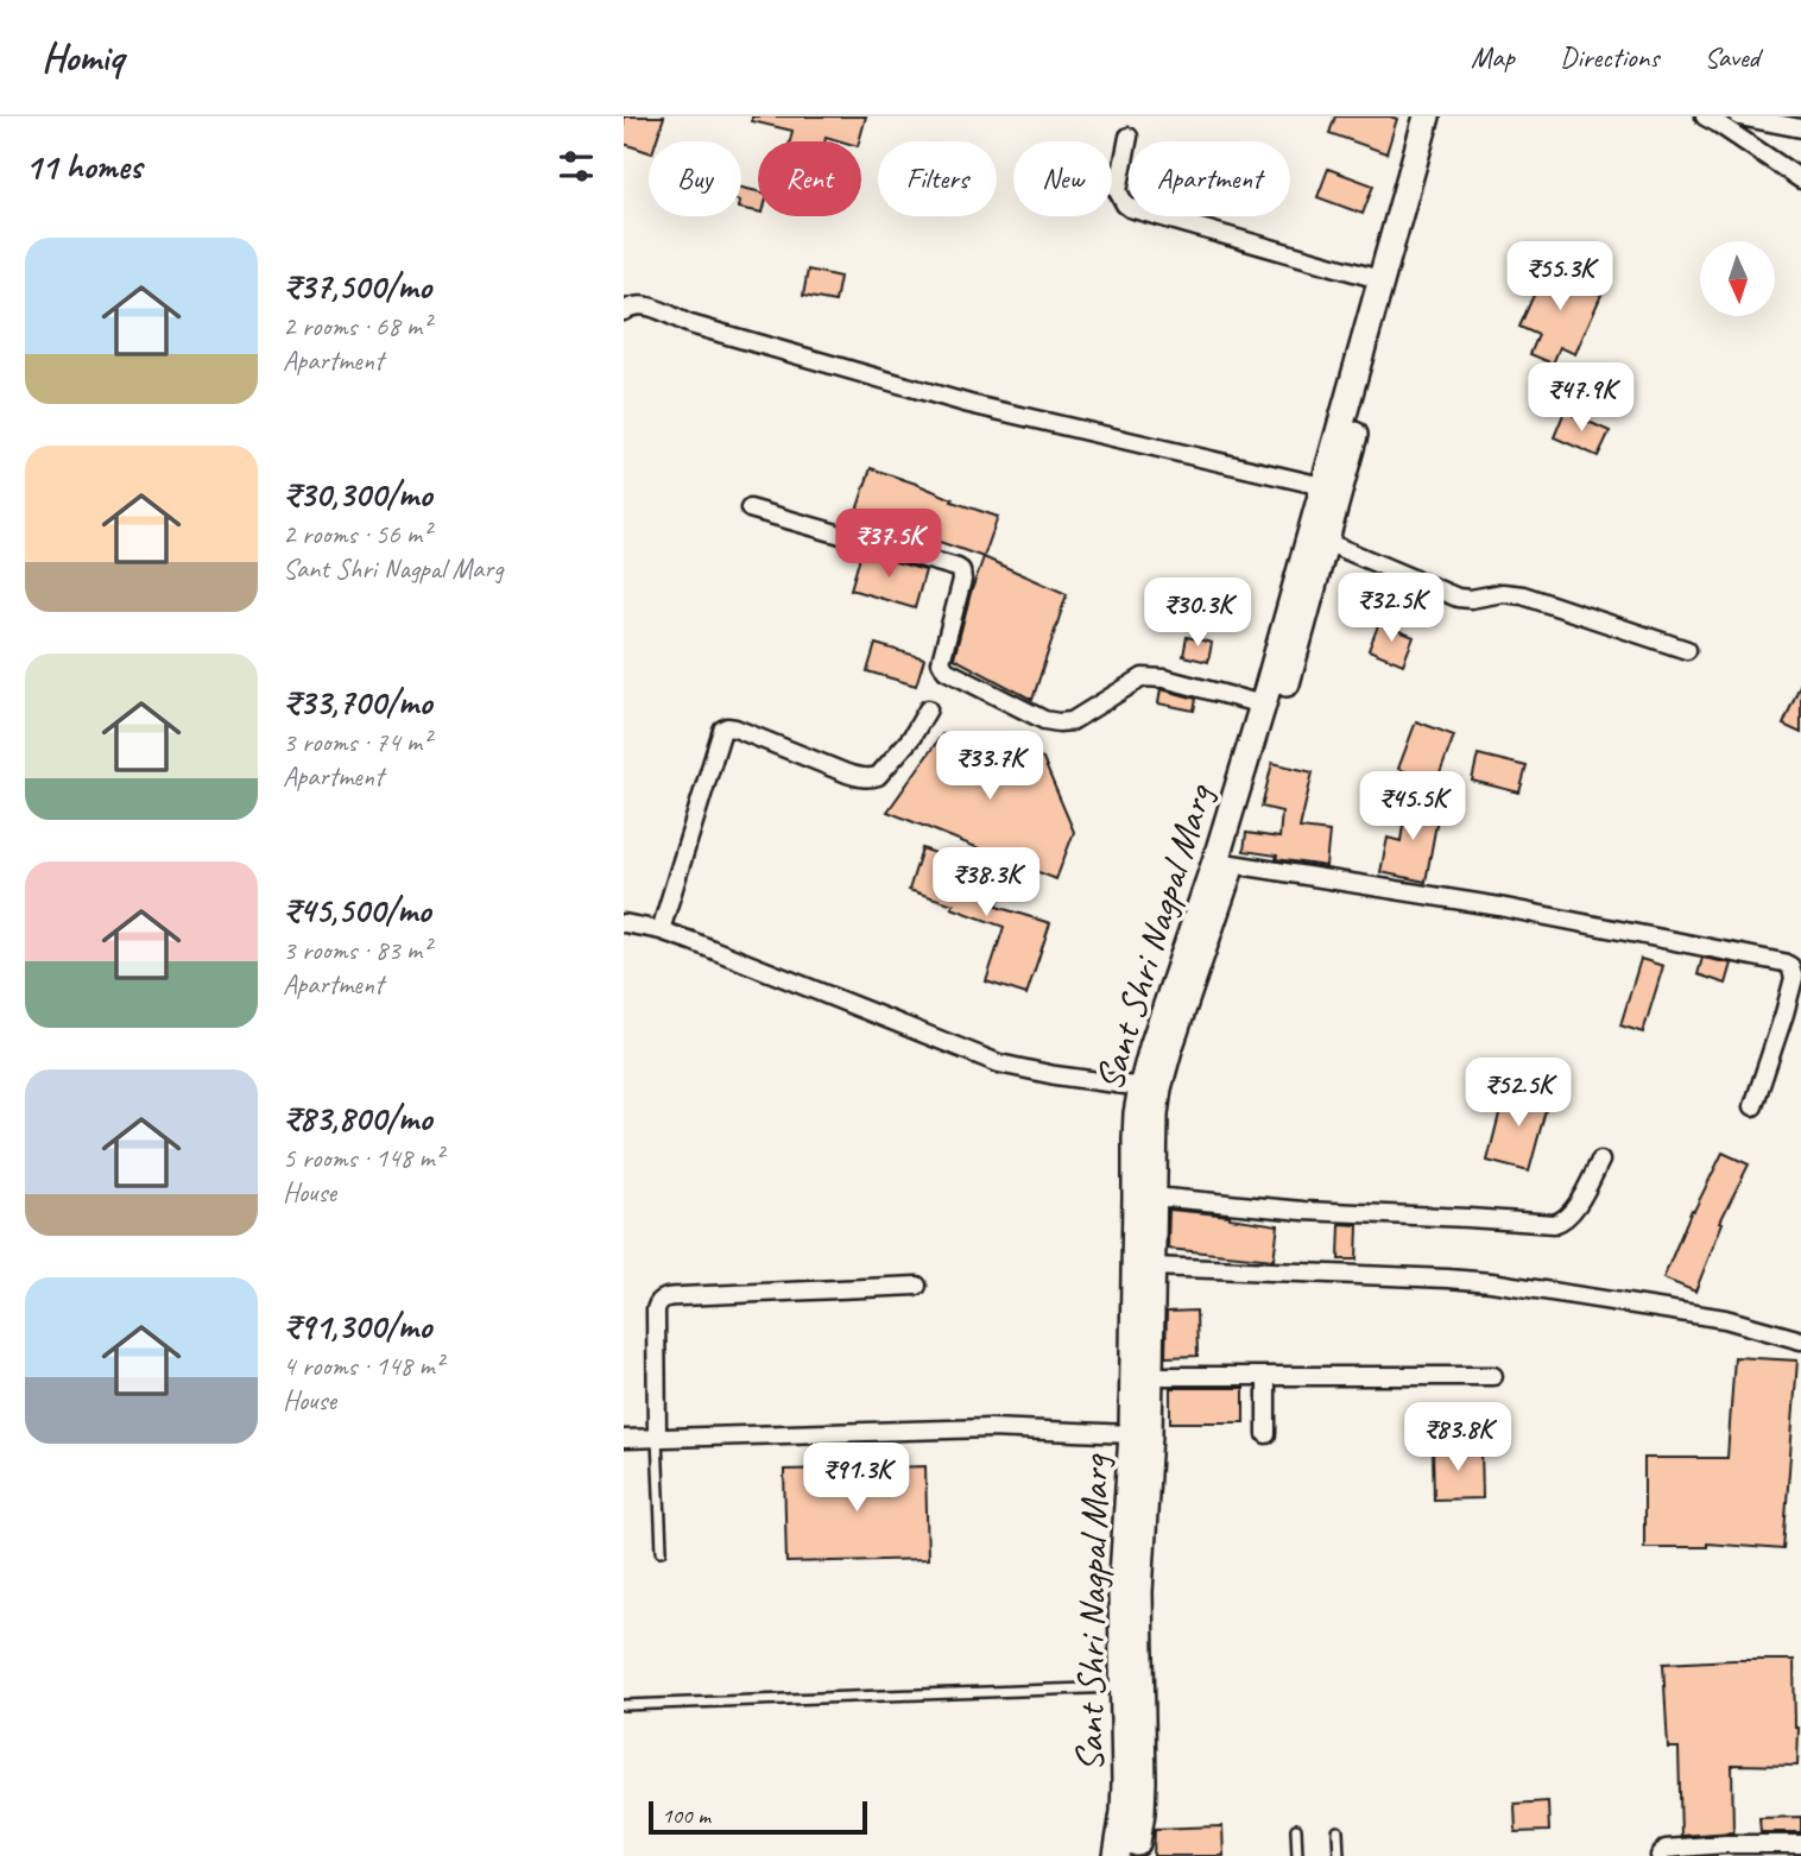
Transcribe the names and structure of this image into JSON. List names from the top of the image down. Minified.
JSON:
{"streets":{"main road":["Sant Shri Nagpal Marg"]},"scale_bar":"100 m","north":"bottom","page":{"header":"Homiq","nav":["Map","Directions","Saved"],"heading":"11 homes","chip":["Buy","Rent","Filters","New","Apartment"],"list":[{"name":"₹37,500/mo","note":"2 rooms · 68 m² · Apartment"},{"name":"₹30,300/mo","note":"2 rooms · 56 m² · Sant Shri Nagpal Marg"},{"name":"₹33,700/mo","note":"3 rooms · 74 m² · Apartment"},{"name":"₹45,500/mo","note":"3 rooms · 83 m² · Apartment"},{"name":"₹83,800/mo","note":"5 rooms · 148 m² · House"},{"name":"₹91,300/mo","note":"4 rooms · 148 m² · House"}],"price":["₹55.3K","₹47.9K","₹37.5K","₹32.5K","₹30.3K","₹33.7K","₹45.5K","₹38.3K","₹52.5K","₹83.8K","₹91.3K"],"scale":"100 m"}}
